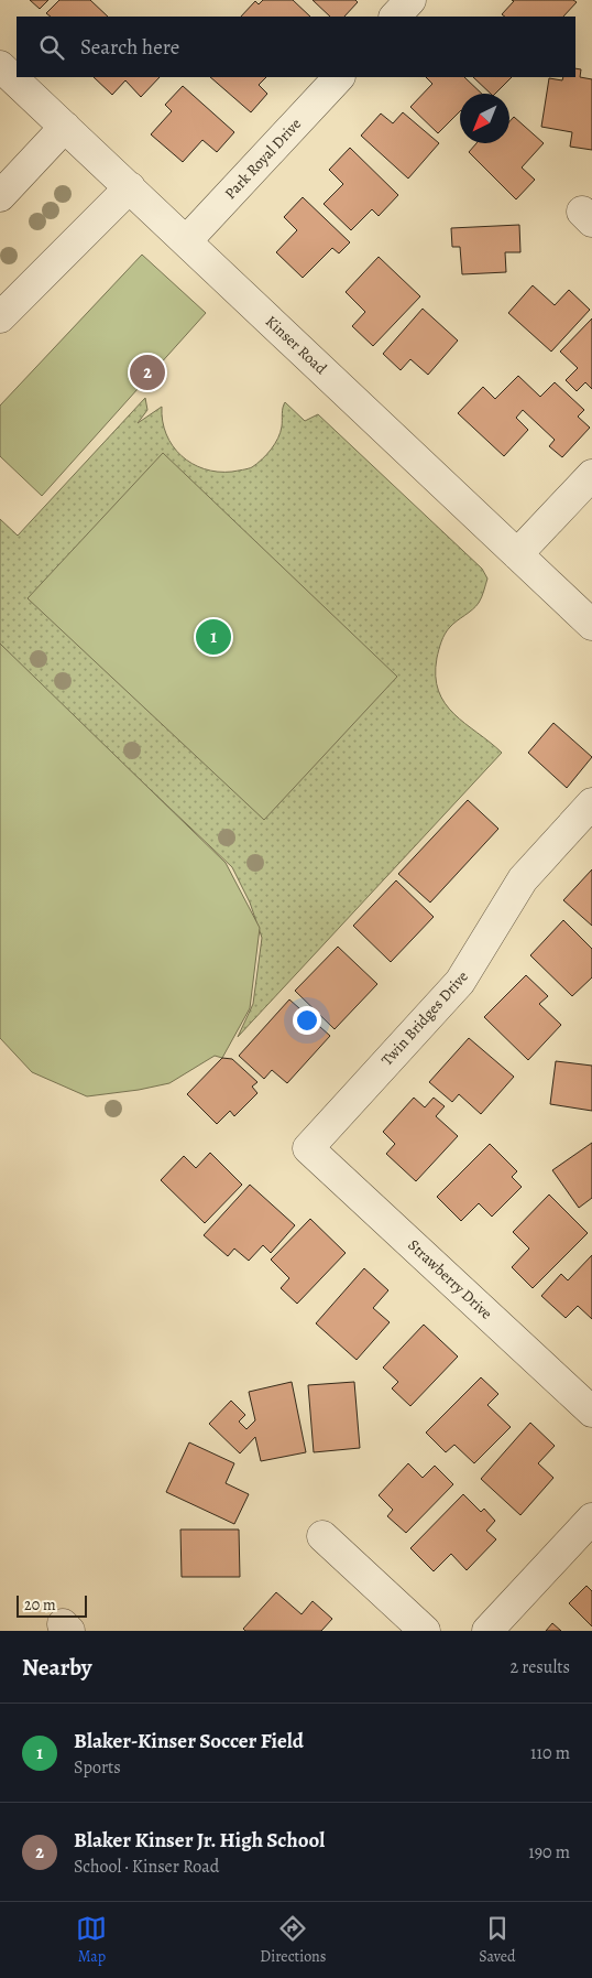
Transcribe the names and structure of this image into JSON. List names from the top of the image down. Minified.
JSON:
{"streets":{"street":["Park Royal Drive","Kinser Road","Twin Bridges Drive","Strawberry Drive"]},"crossings":[["Park Royal Drive","Kinser Road"],["Twin Bridges Drive","Strawberry Drive"]],"scale_bar":"20 m","north":"bottom left","page":{"search":"Search here","pins":["2","1"],"scale":"20 m","heading":["Nearby","2 results"],"list":[{"mark":"1","name":"Blaker-Kinser Soccer Field","note":"Sports","value":"110 m"},{"mark":"2","name":"Blaker Kinser Jr. High School","note":"School · Kinser Road","value":"190 m"}],"nav":["Map","Directions","Saved"]}}
